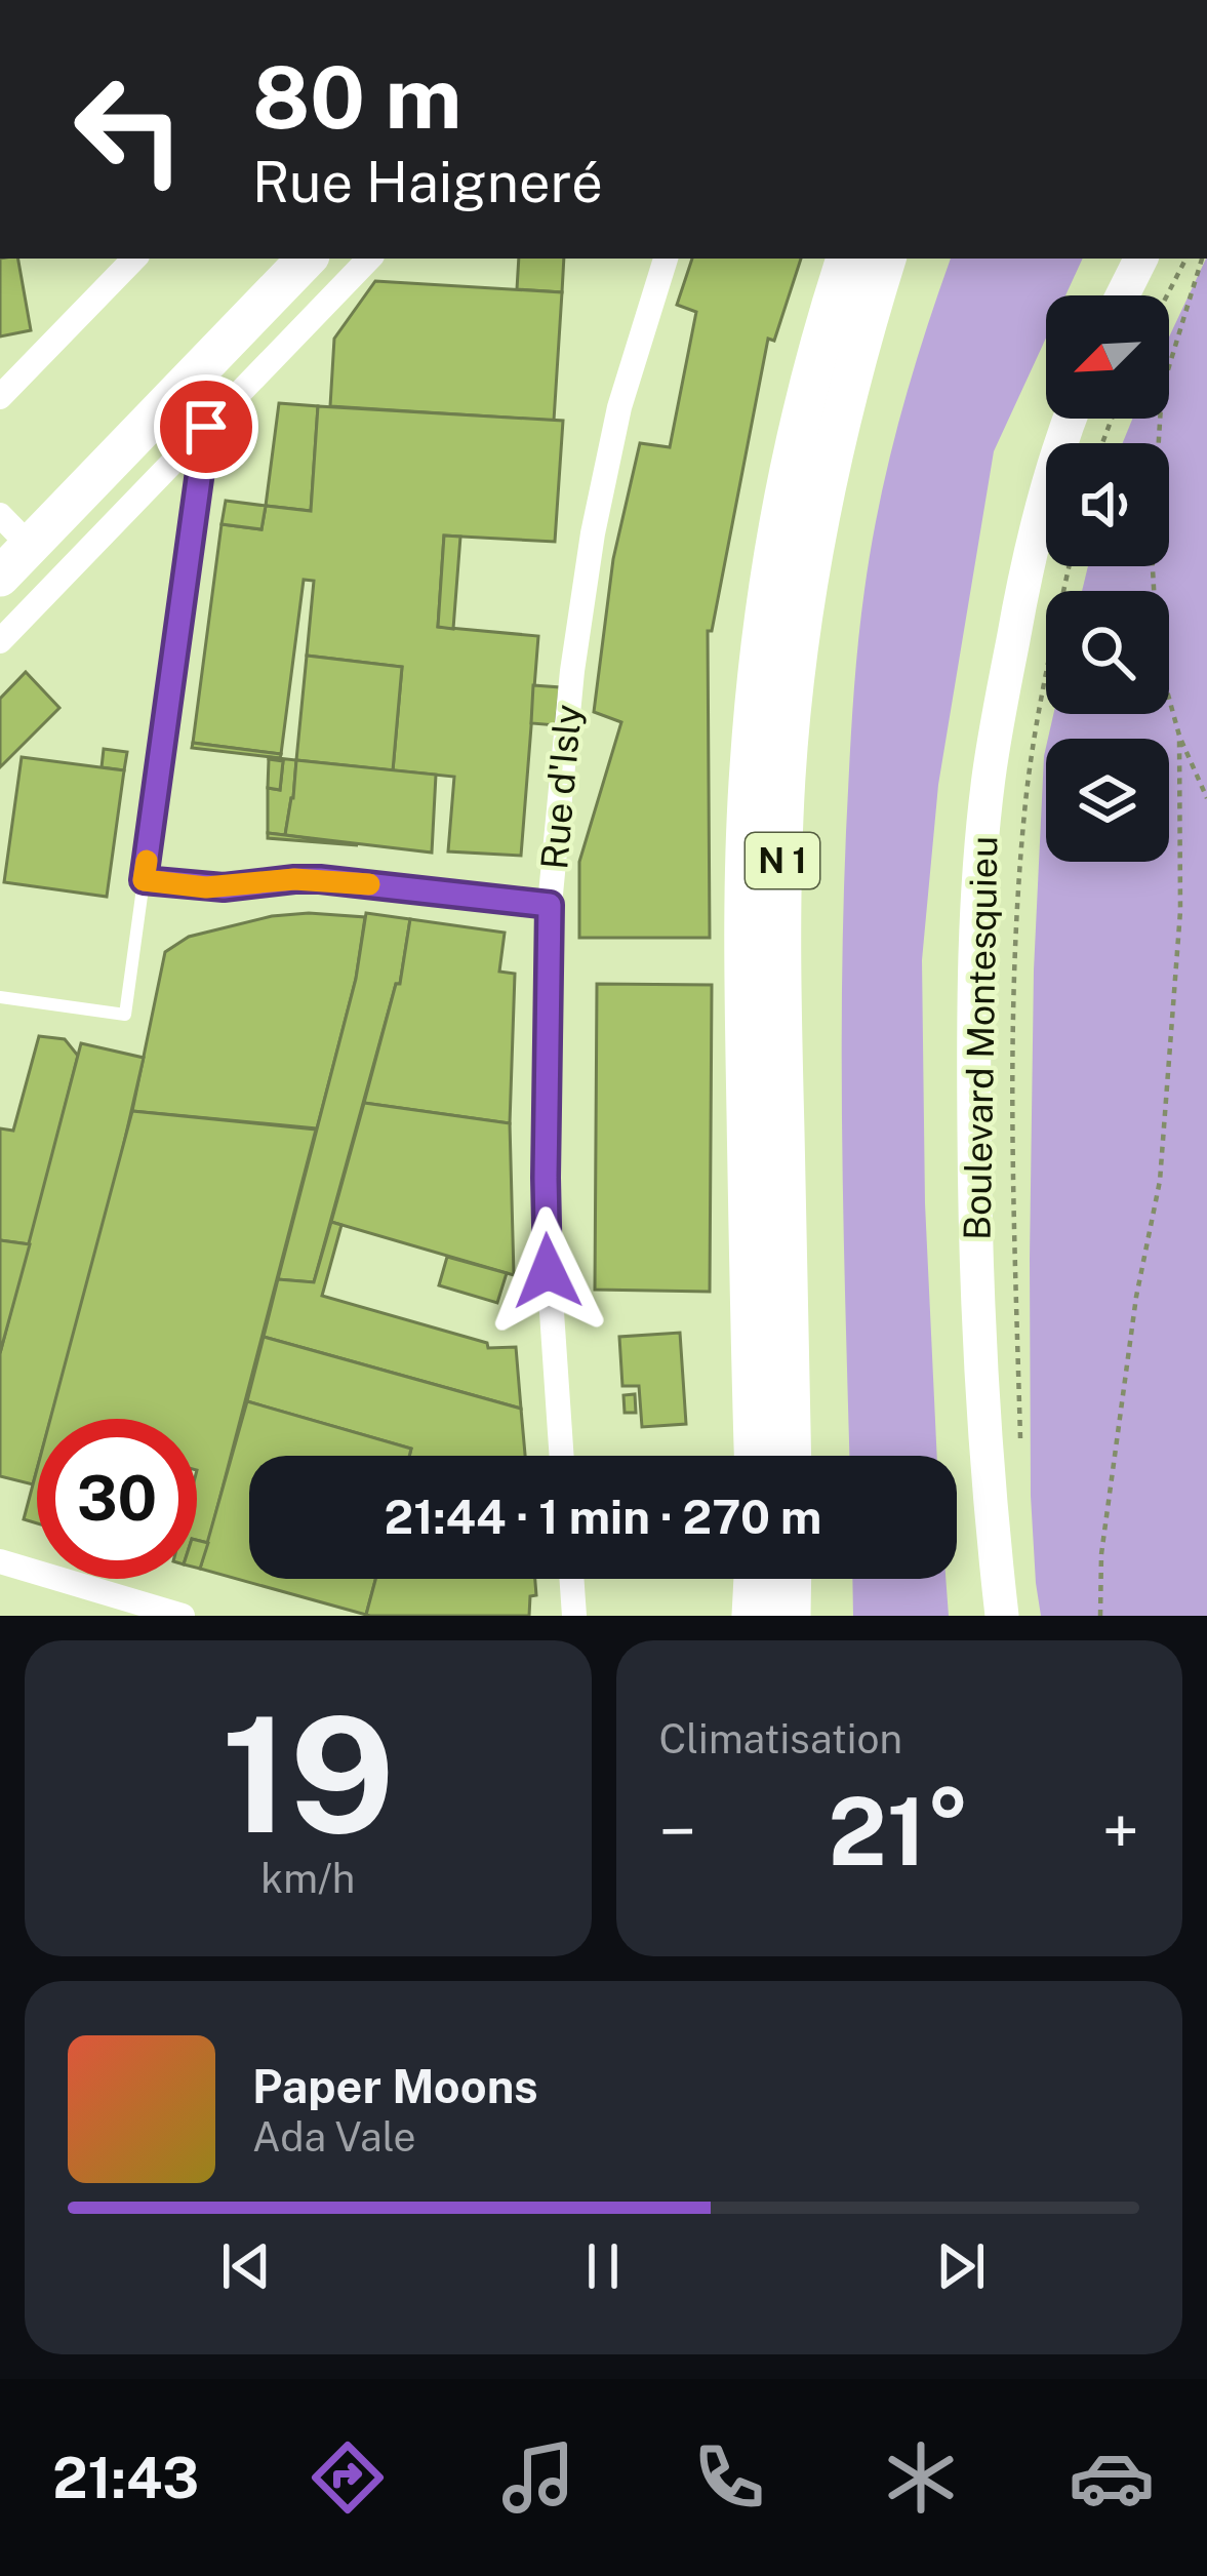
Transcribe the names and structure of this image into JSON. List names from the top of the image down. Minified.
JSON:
{"streets":{"main road":["N 1","Boulevard Montesquieu"],"street":["Rue d'Isly"]},"north":"bottom left","page":{"turn":["80 m","Rue Haigneré"],"limit":"30","trip":"21:44 · 1 min · 270 m","tile":[["19","km/h"],"Climatisation"],"heat":["−","21°","+"],"song":["Paper Moons","Ada Vale"],"tabs":"21:43"}}
